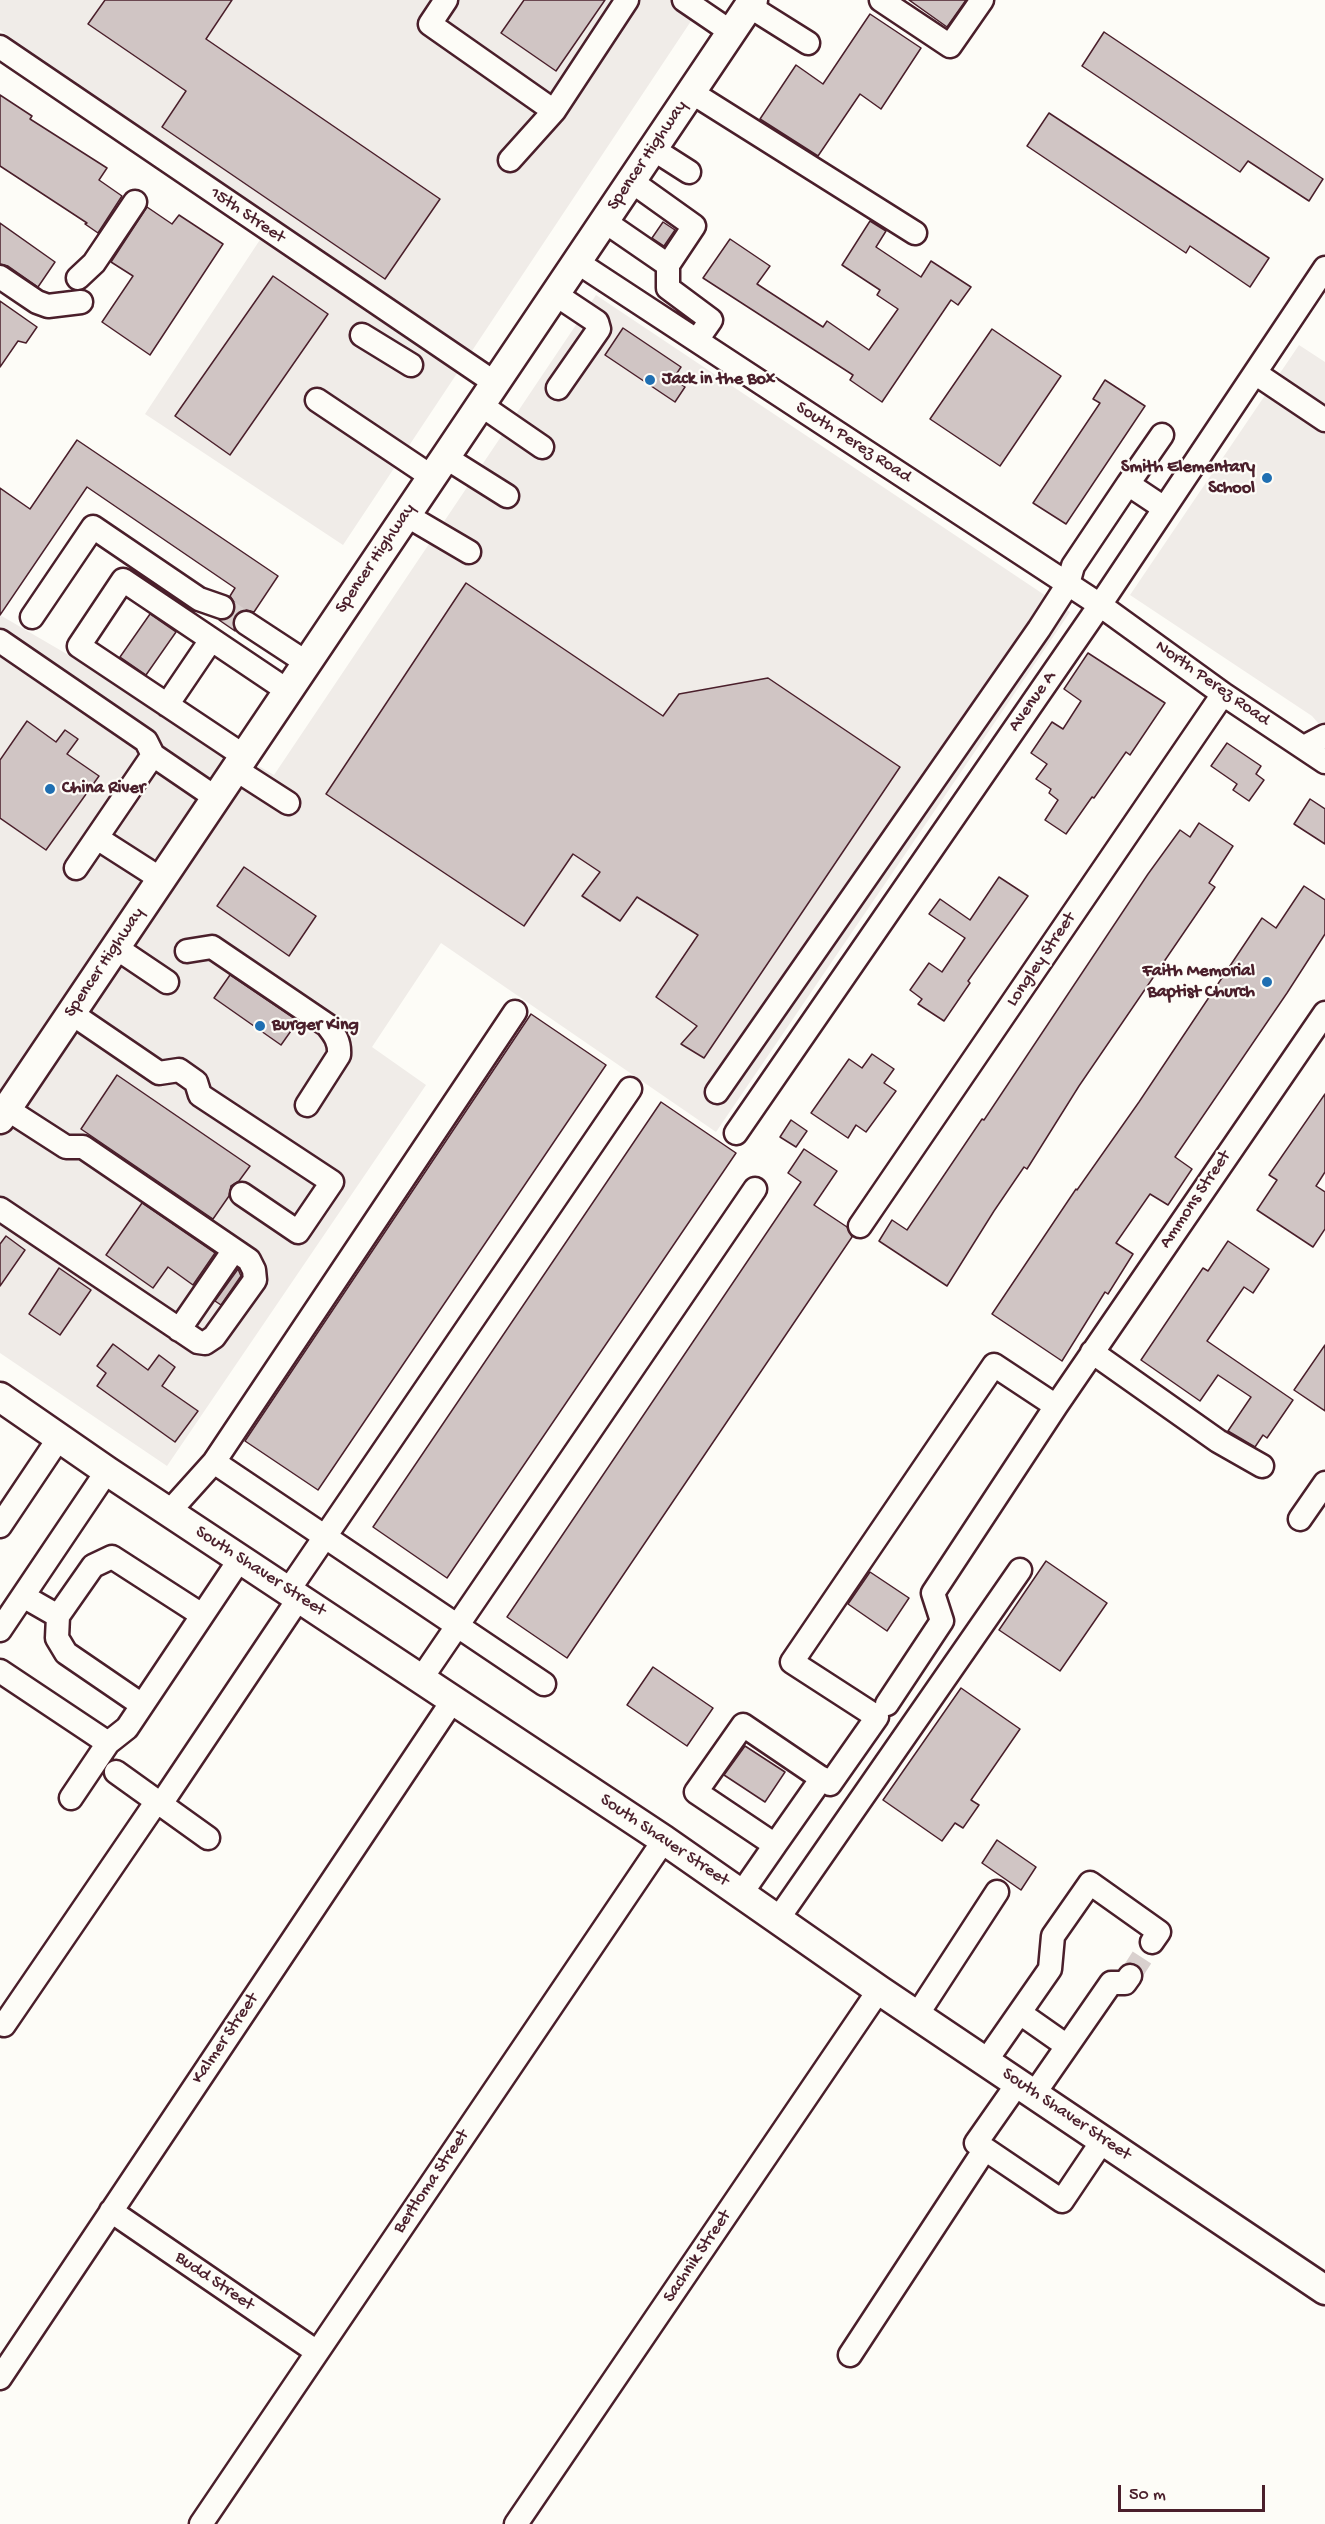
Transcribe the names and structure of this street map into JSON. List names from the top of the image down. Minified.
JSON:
{"streets":{"main road":["Spencer Highway","South Shaver Street"],"street":["15th Street","South Perez Road","North Perez Road","Avenue A","Longley Street","Ammons Street","Kalmer Street","Bertloma Street","Sachnik Street","Budd Street"]},"crossings":[["Spencer Highway","15th Street"],["Spencer Highway","South Perez Road"],["South Perez Road","North Perez Road"],["South Perez Road","Avenue A"],["North Perez Road","Avenue A"],["North Perez Road","Longley Street"],["South Shaver Street","Kalmer Street"],["South Shaver Street","Bertloma Street"],["South Shaver Street","Sachnik Street"],["Kalmer Street","Budd Street"],["Bertloma Street","Budd Street"]],"places":["Jack in the Box","Smith Elementary School","China River","Faith Memorial Baptist Church","Burger King"],"scale_bar":"50 m"}
